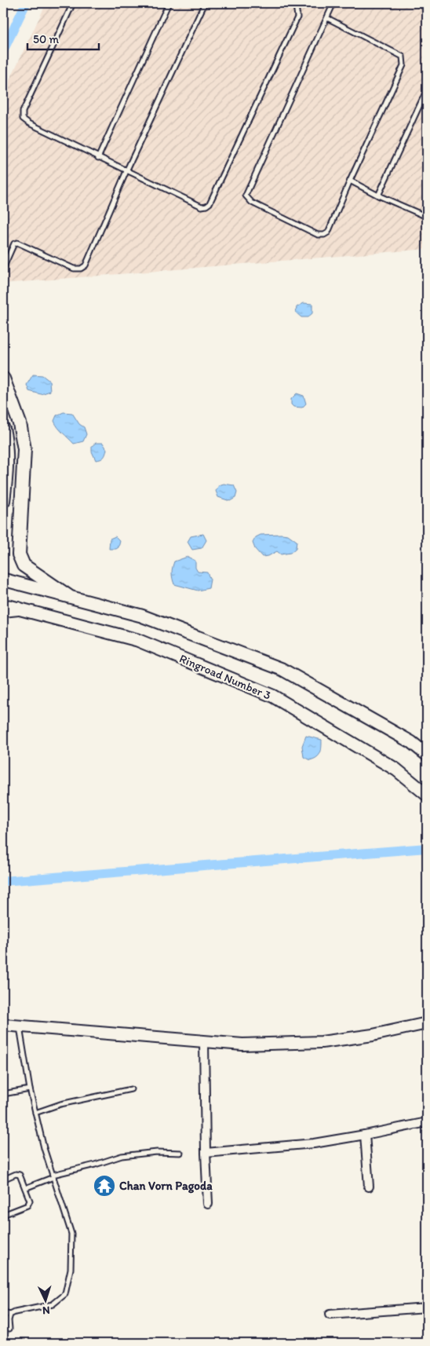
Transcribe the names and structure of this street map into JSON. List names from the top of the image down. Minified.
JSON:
{"streets":{"main road":["Ringroad Number 3"]},"places":{"temple":["Chan Vorn Pagoda"]},"scale_bar":"50 m","north":"bottom"}
